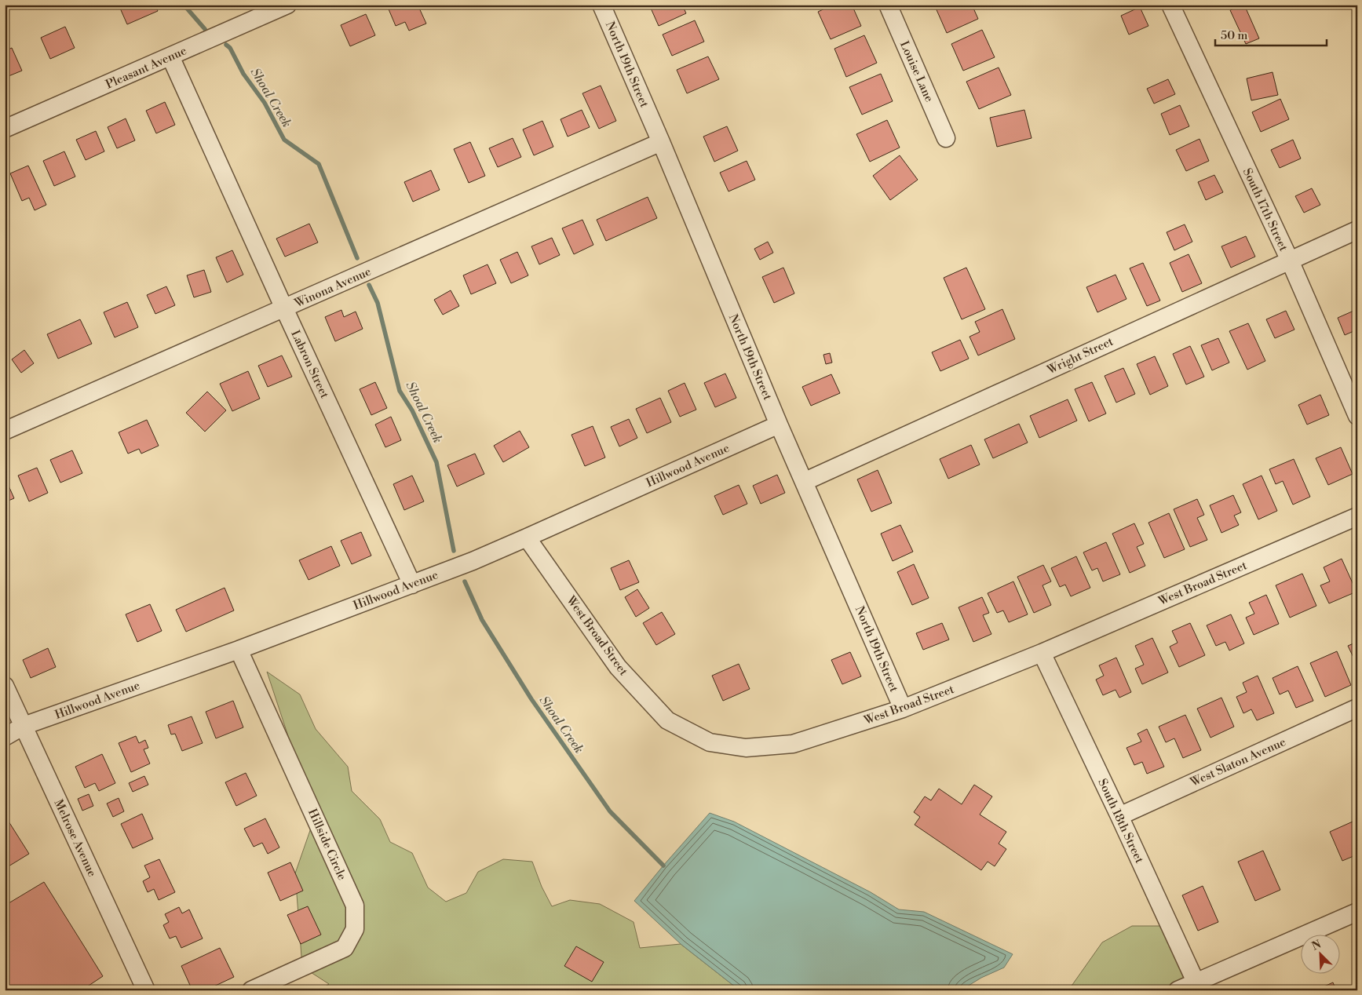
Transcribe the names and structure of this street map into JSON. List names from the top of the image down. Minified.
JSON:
{"streets":{"street":["North 19th Street","Pleasant Avenue","Louise Lane","South 17th Street","Winona Avenue","Wright Street","Labron Street","Hillwood Avenue","West Broad Street","West Slaton Avenue","South 18th Street","Melrose Avenue","Hillside Circle"]},"crossings":[["North 19th Street","Winona Avenue"],["North 19th Street","Wright Street"],["North 19th Street","Hillwood Avenue"],["North 19th Street","West Broad Street"],["Pleasant Avenue","Labron Street"],["South 17th Street","Wright Street"],["Winona Avenue","Labron Street"],["Labron Street","Hillwood Avenue"],["Hillwood Avenue","West Broad Street"],["Hillwood Avenue","Melrose Avenue"],["Hillwood Avenue","Hillside Circle"],["West Broad Street","South 18th Street"],["West Slaton Avenue","South 18th Street"]],"water":["Shoal Creek"],"scale_bar":"50 m","north":"top left"}
